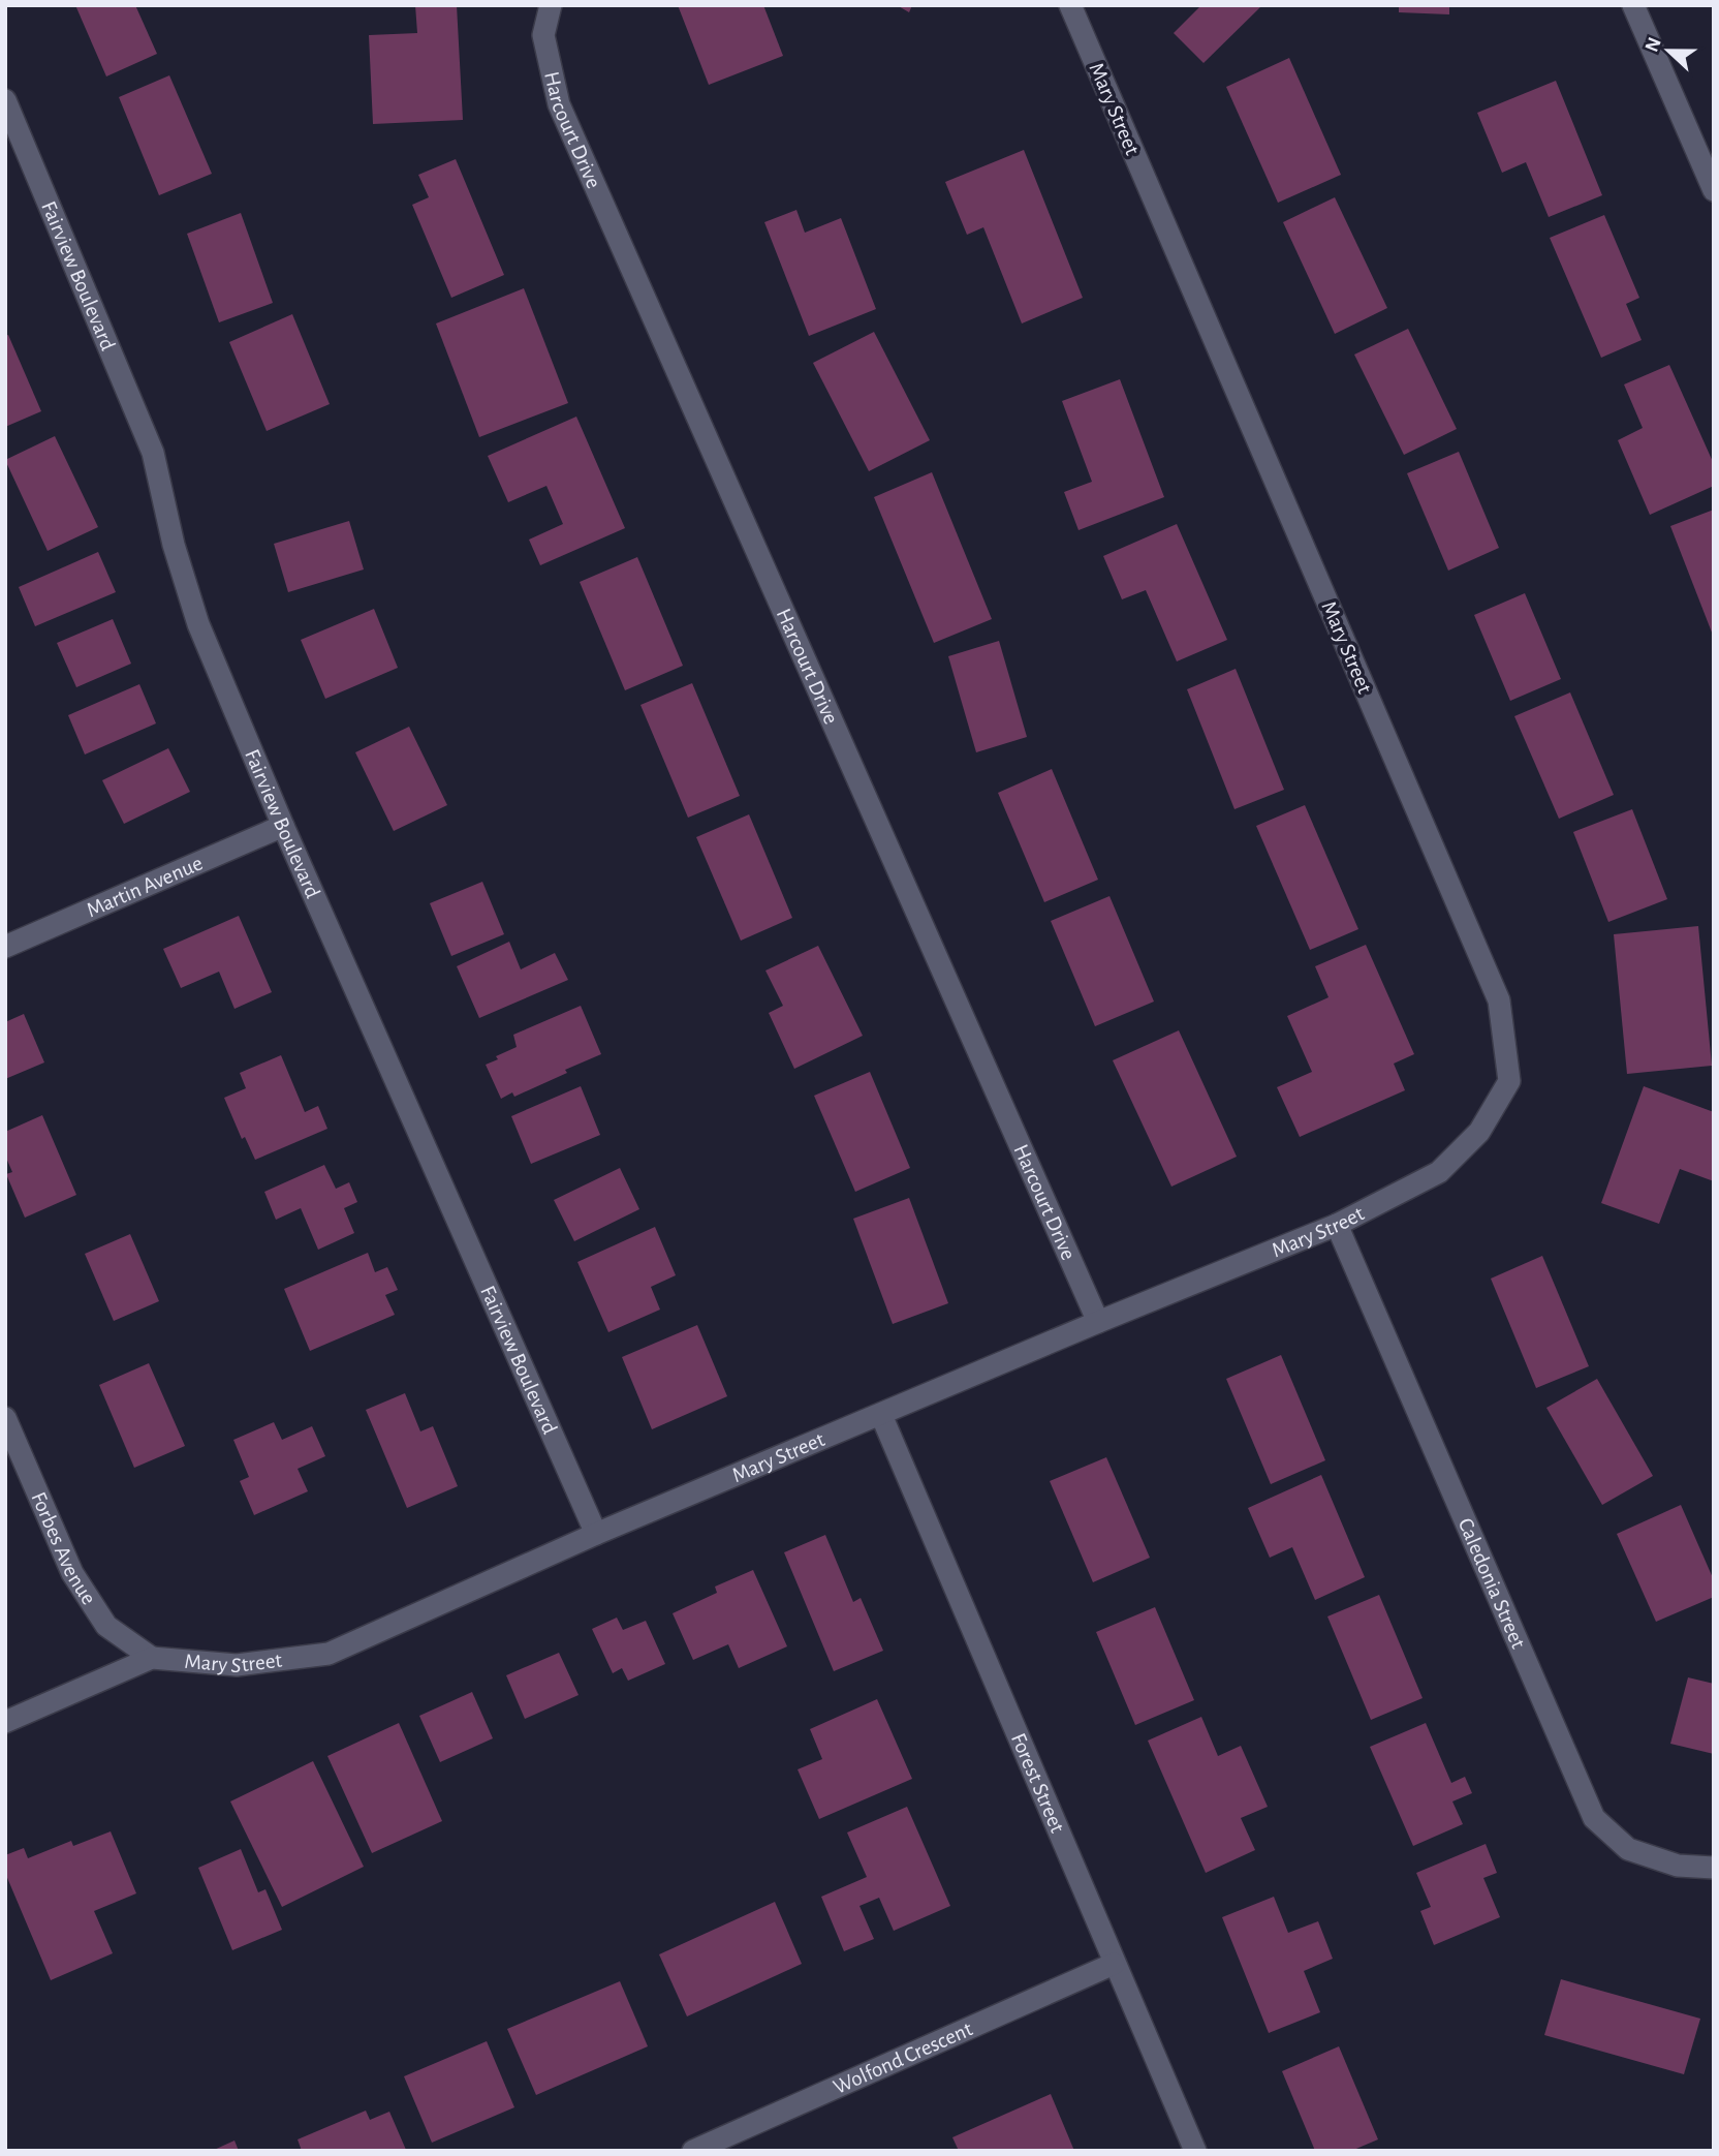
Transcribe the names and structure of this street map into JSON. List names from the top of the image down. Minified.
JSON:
{"streets":{"street":["Mary Street","Harcourt Drive","Fairview Boulevard","Martin Avenue","Forbes Avenue","Caledonia Street","Forest Street","Wolfond Crescent"]},"crossings":[["Mary Street","Harcourt Drive"],["Mary Street","Fairview Boulevard"],["Mary Street","Forbes Avenue"],["Mary Street","Caledonia Street"],["Mary Street","Forest Street"],["Fairview Boulevard","Martin Avenue"],["Forest Street","Wolfond Crescent"]],"north":"left"}
